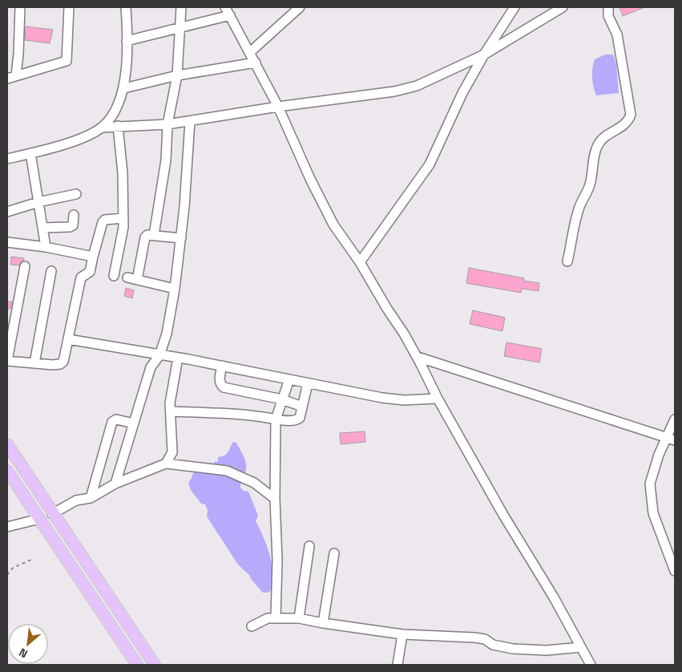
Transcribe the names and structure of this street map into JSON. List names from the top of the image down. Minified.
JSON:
{"north":"bottom left"}
